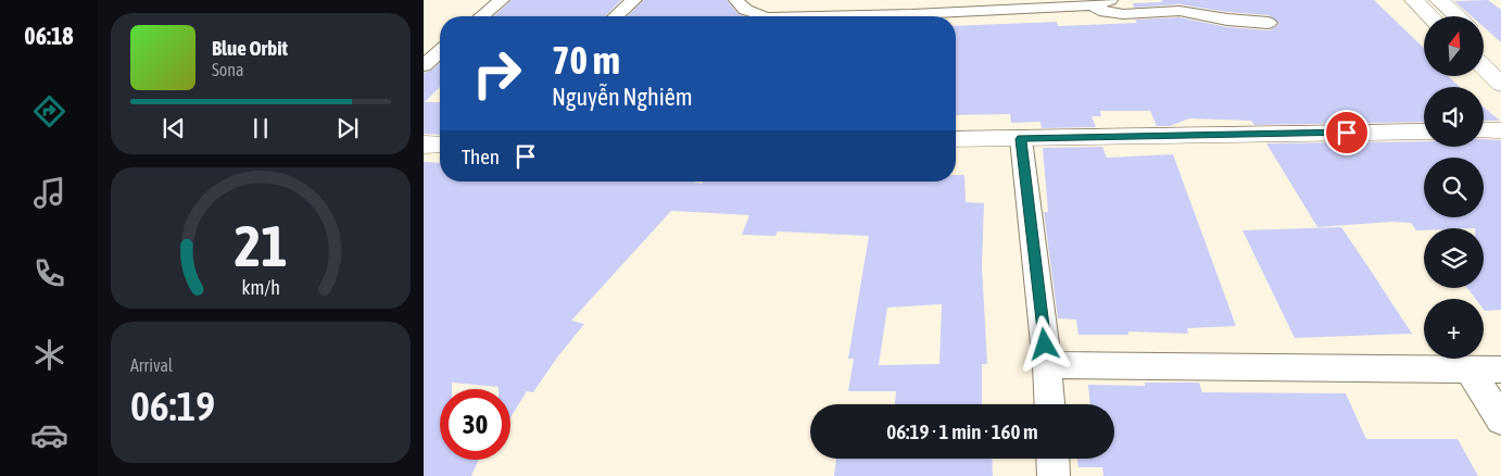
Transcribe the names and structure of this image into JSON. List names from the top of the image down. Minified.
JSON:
{"north":"top","page":{"tabs":"06:18","map_buttons":"+","turn":["70 m","Nguyễn Nghiêm"],"song":["Blue Orbit","Sona"],"then":"Then","tile":["Arrival","06:19"],"limit":"30","trip":"06:19 · 1 min · 160 m","gauge":["21","km/h"]}}
